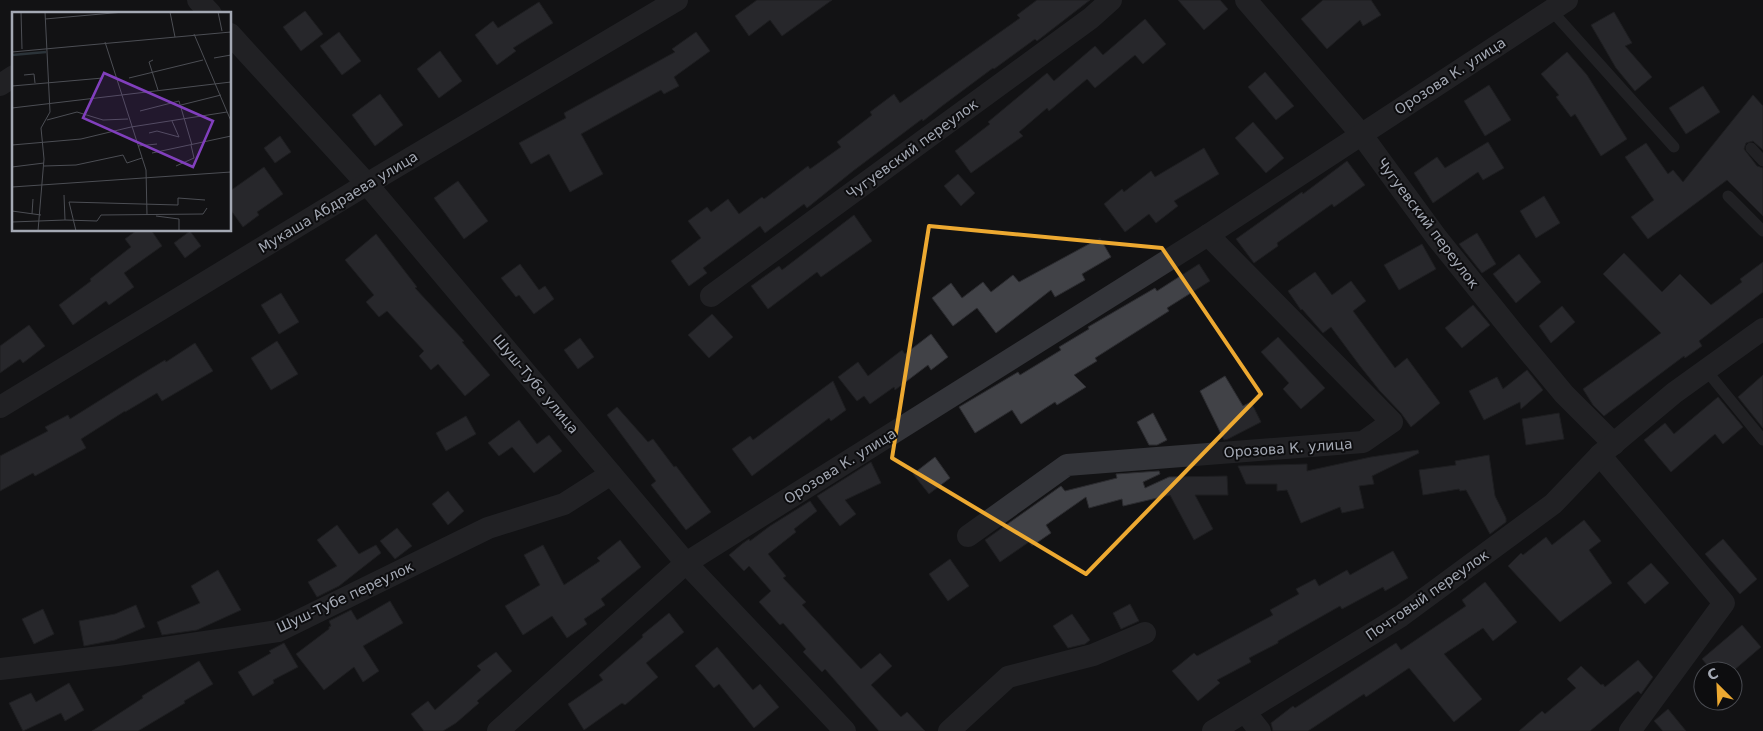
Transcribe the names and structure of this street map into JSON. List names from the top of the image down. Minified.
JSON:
{"streets":{"street":["Орозова К. улица","Чугуевский переулок","Мукаша Абдраева улица","Шуш-Тубе улица","Почтовый переулок","Шуш-Тубе переулок"]},"crossings":[["Орозова К. улица","Чугуевский переулок"],["Орозова К. улица","Шуш-Тубе улица"],["Чугуевский переулок","Почтовый переулок"],["Мукаша Абдраева улица","Шуш-Тубе улица"],["Шуш-Тубе улица","Шуш-Тубе переулок"]],"north":"top left"}
